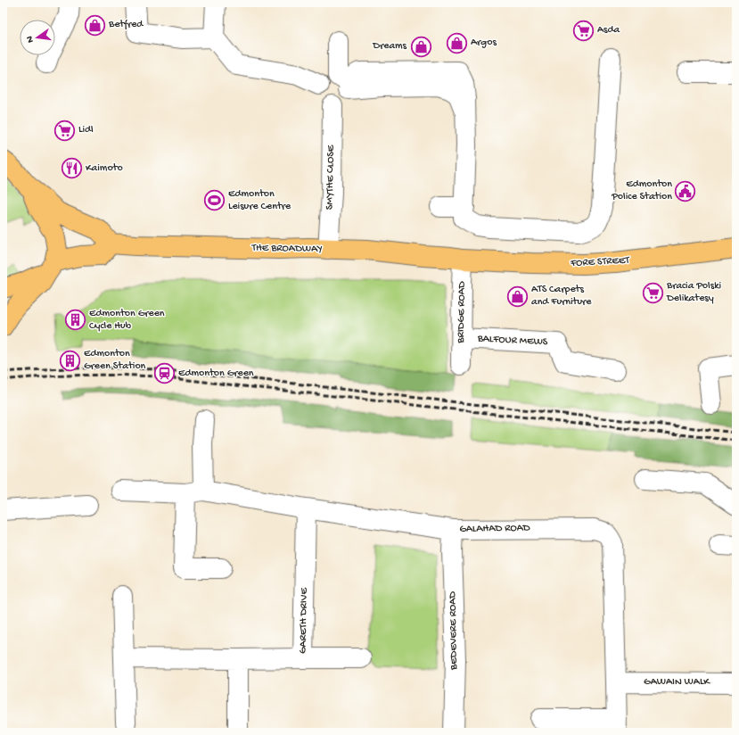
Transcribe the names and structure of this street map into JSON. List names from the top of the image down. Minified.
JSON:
{"streets":{"main road":["THE BROADWAY","FORE STREET"],"street":["SMYTHE CLOSE","BRIDGE ROAD","BALFOUR MEWS","GALAHAD ROAD","GARETH DRIVE","BEDEVERE ROAD","GAWAIN WALK"]},"crossings":[["SMYTHE CLOSE","THE BROADWAY"],["THE BROADWAY","FORE STREET"],["THE BROADWAY","BRIDGE ROAD"],["FORE STREET","BRIDGE ROAD"],["BRIDGE ROAD","BALFOUR MEWS"],["GALAHAD ROAD","GARETH DRIVE"],["GALAHAD ROAD","BEDEVERE ROAD"],["GALAHAD ROAD","GAWAIN WALK"]],"places":{"shop":["Betfred","Argos","Dreams","ATS Carpets and Furniture"],"supermarket":["Asda","Lidl","Bracia Polski Delikatesy"],"restaurant":["Kaimoto"],"public building":["Edmonton Police Station"],"sports":["Edmonton Leisure Centre"],"building":["Edmonton Green Cycle Hub","Edmonton Green Station"],"station":["Edmonton Green"]},"north":"left"}
